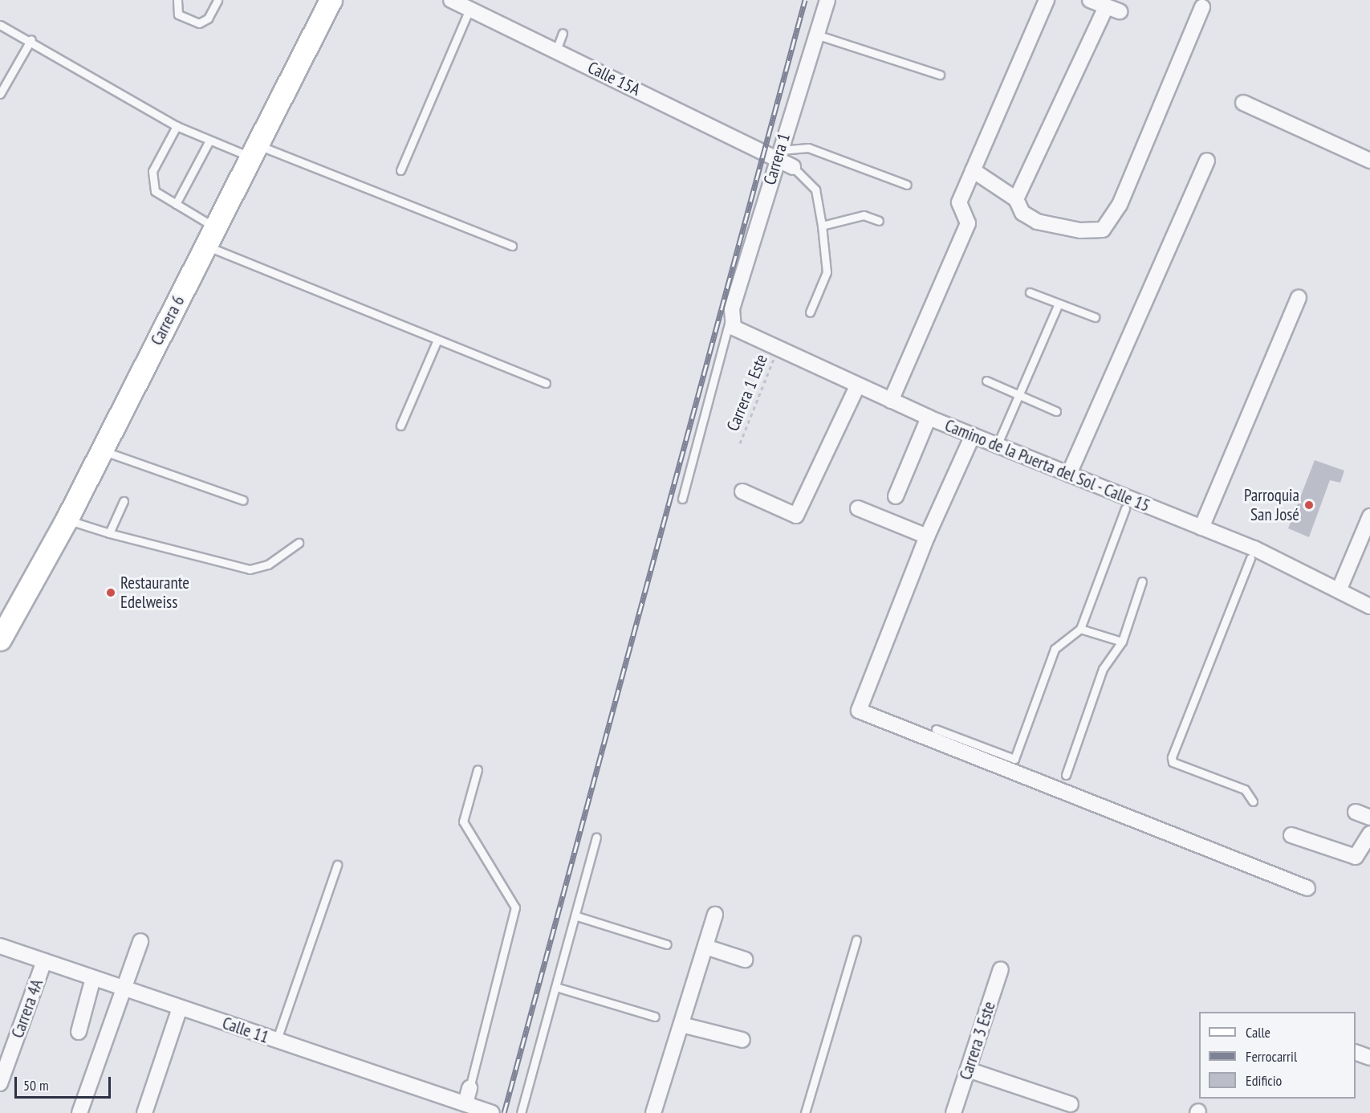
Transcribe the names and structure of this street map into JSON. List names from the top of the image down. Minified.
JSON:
{"streets":{"main road":["Carrera 6"],"street":["Calle 15A","Carrera 1","Camino de la Puerta del Sol - Calle 15","Carrera 4A","Calle 11","Carrera 3 Este"],"path":["Carrera 1 Este"]},"crossings":[["Calle 15A","Carrera 1"],["Carrera 1","Camino de la Puerta del Sol - Calle 15"],["Carrera 1 Este","Camino de la Puerta del Sol - Calle 15"],["Carrera 4A","Calle 11"]],"places":["Parroquia San José","Restaurante Edelweiss"],"legend":["Calle","Ferrocarril","Edificio"],"scale_bar":"50 m"}
